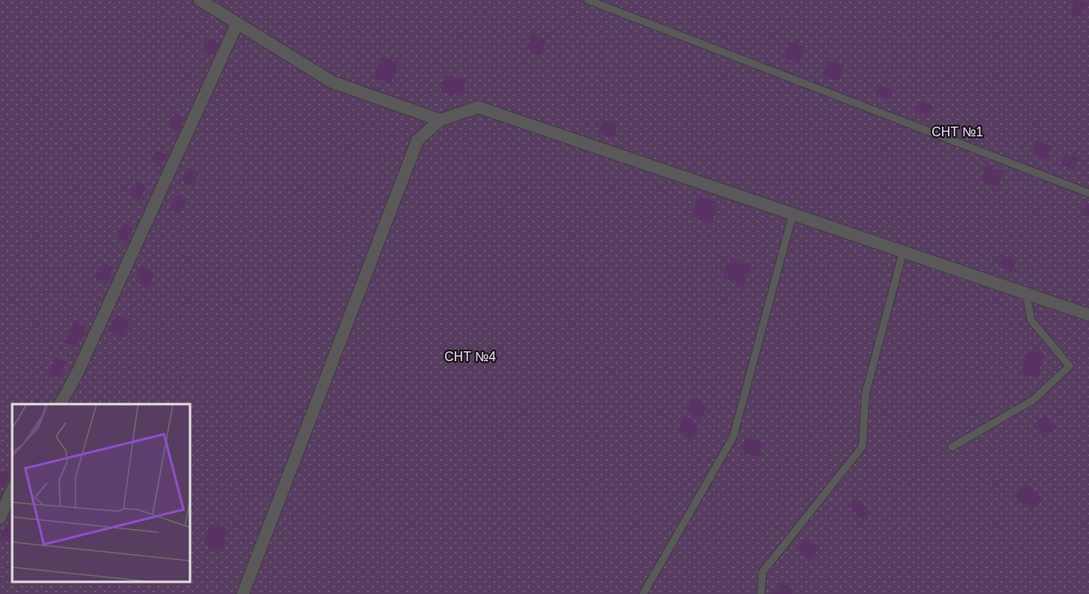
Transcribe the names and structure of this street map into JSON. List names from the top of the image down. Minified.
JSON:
{"parks":["СНТ №1","СНТ №4"]}
